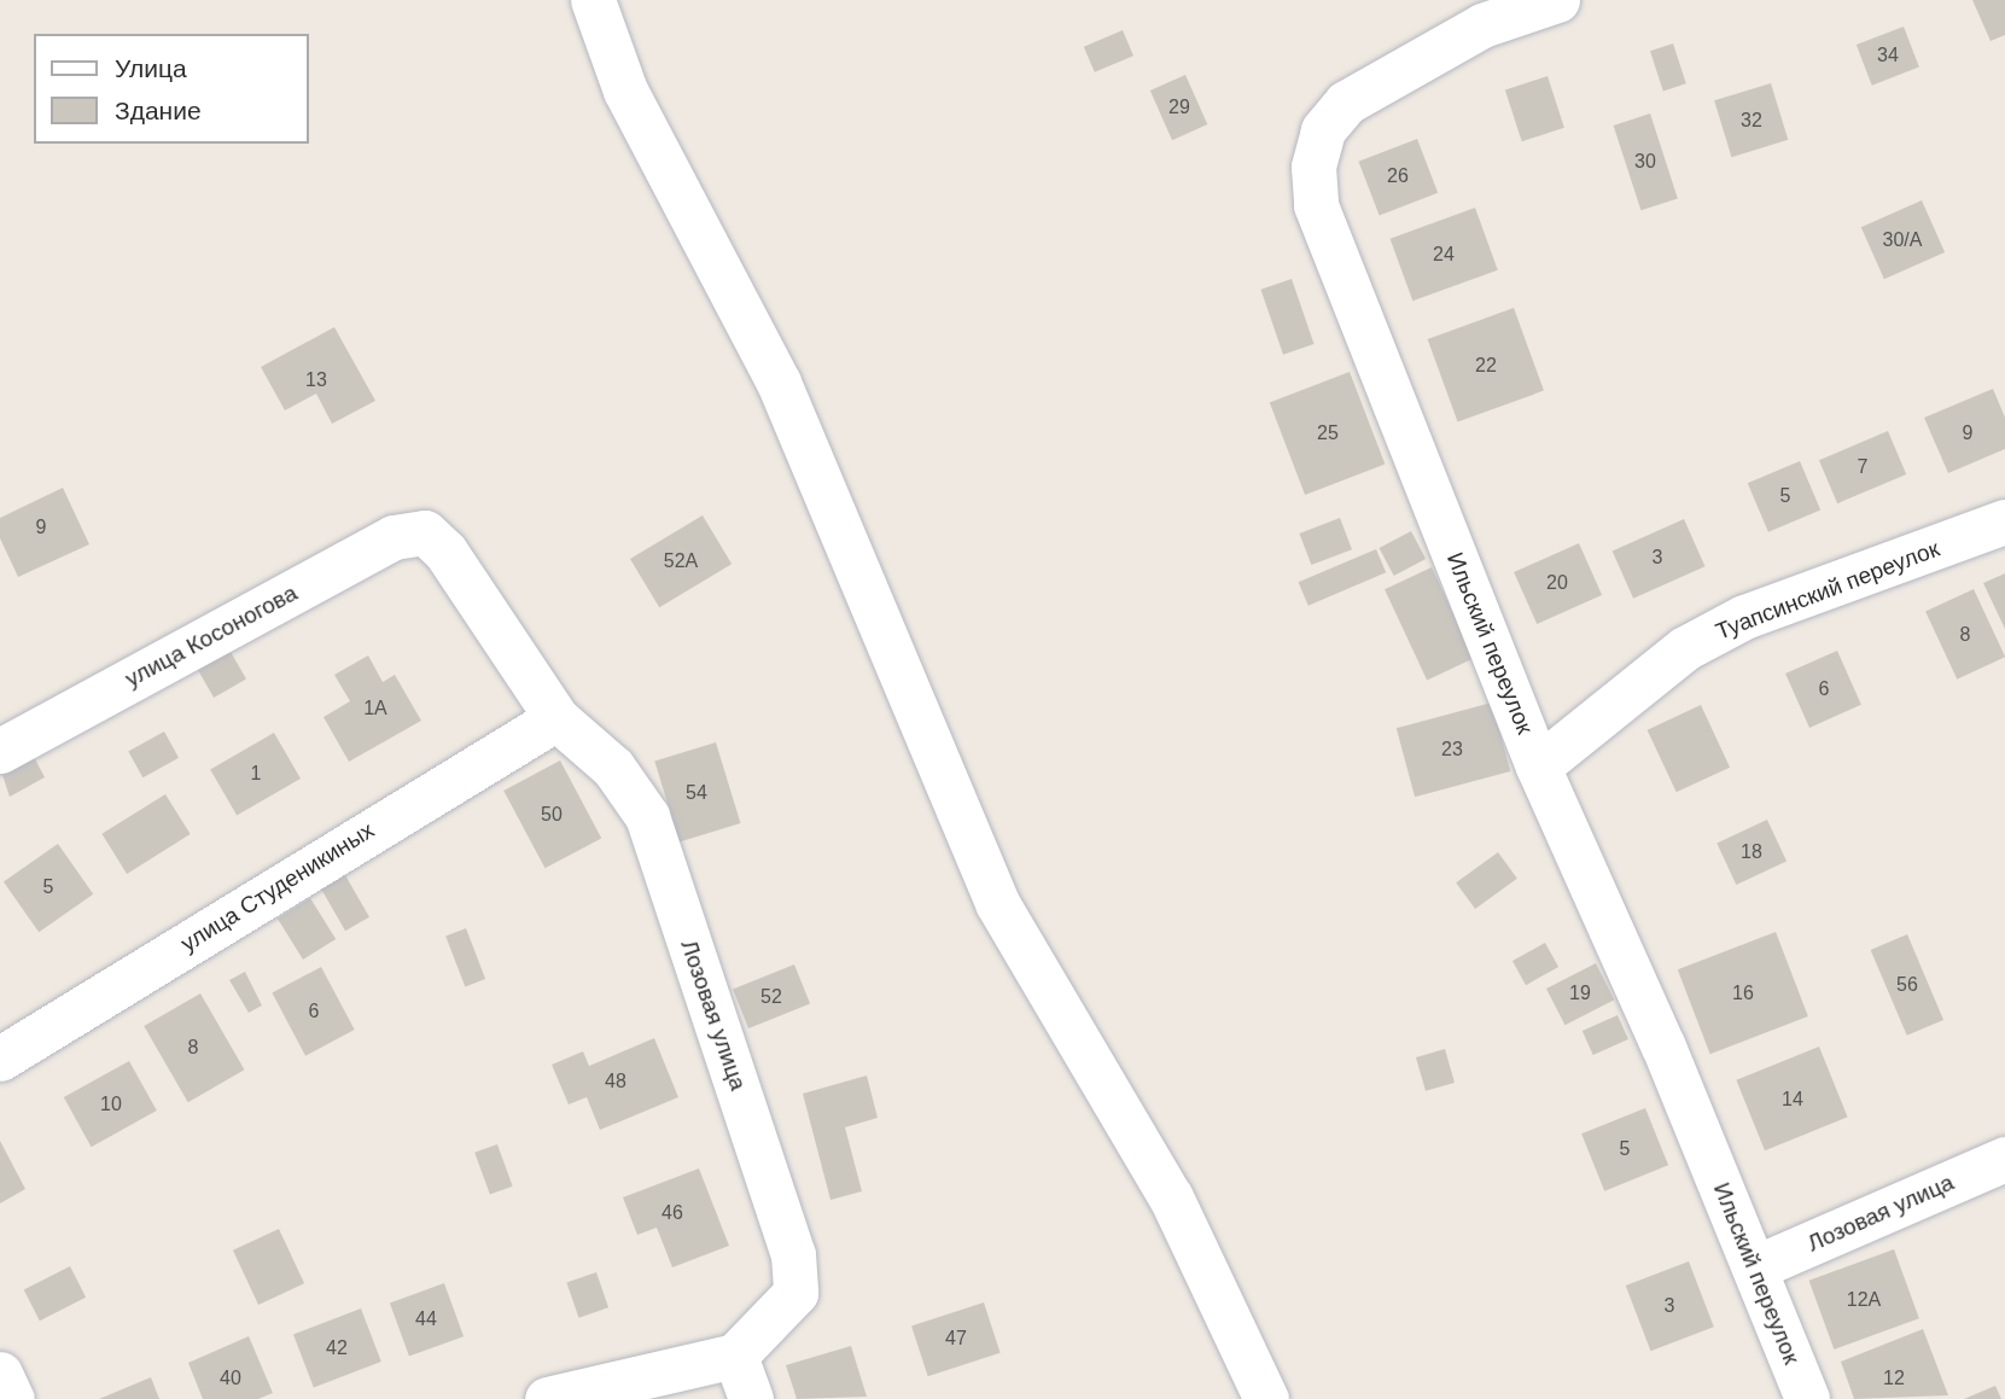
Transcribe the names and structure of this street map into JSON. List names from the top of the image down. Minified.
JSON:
{"streets":{"street":["Туапсинский переулок","улица Косоногова","Ильский переулок","улица Студеникиных","Лозовая улица"]},"crossings":[["Туапсинский переулок","Ильский переулок"],["улица Косоногова","Лозовая улица"],["Ильский переулок","Лозовая улица"],["улица Студеникиных","Лозовая улица"]],"house_numbers":["34","29","32","30","26","30/А","24","22","13","25","9","7","5","9","3","52А","20","8","6","1А","23","1","54","50","18","5","56","19","16","52","6","8","48","14","10","5","46","12А","3","44","47","42","40","12"],"legend":["Улица","Здание"]}
